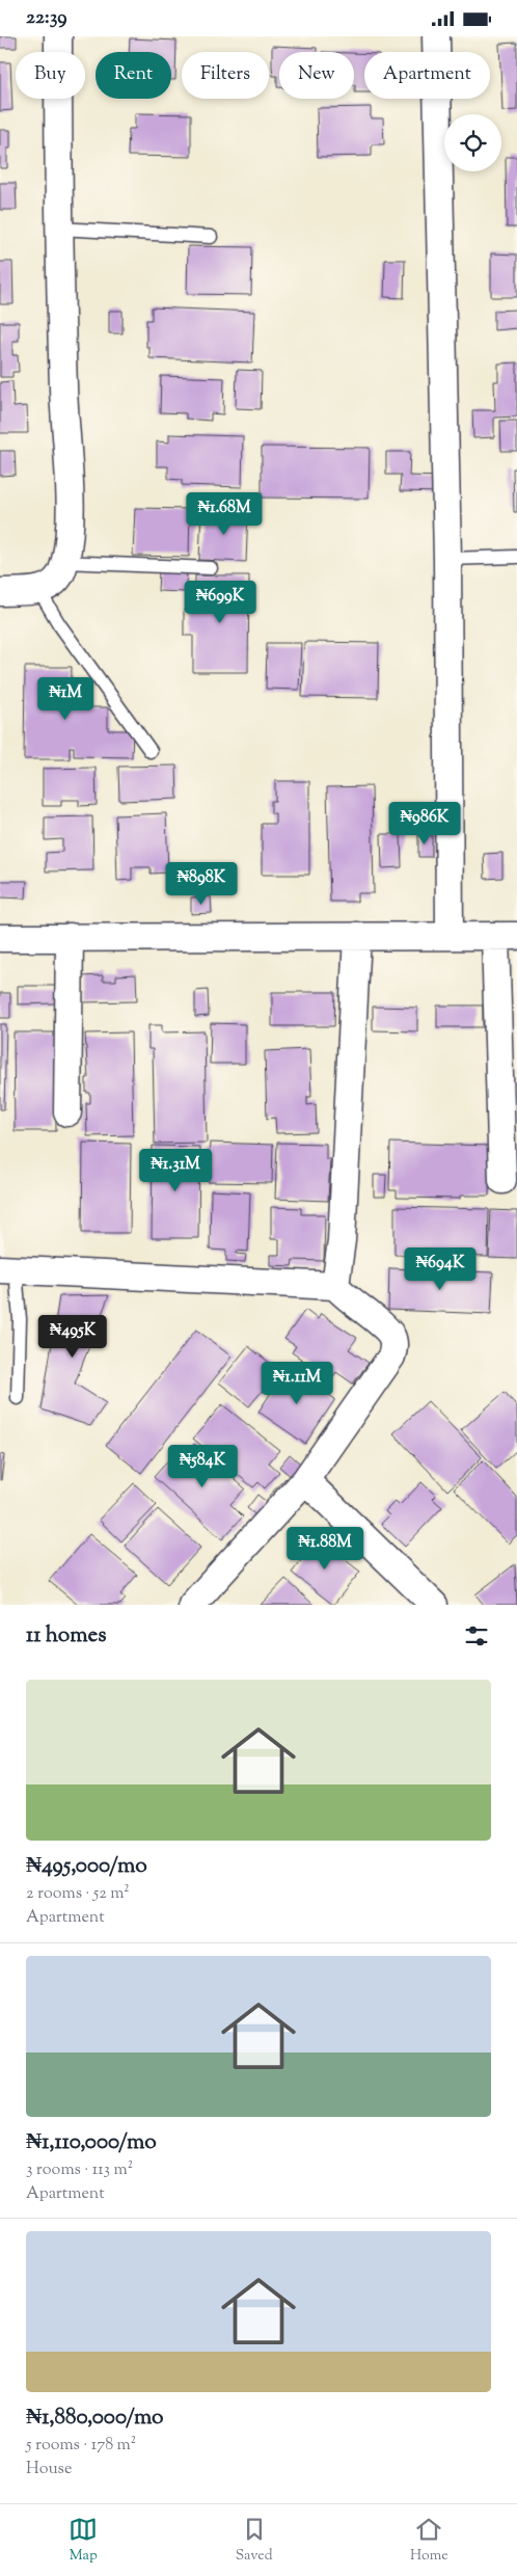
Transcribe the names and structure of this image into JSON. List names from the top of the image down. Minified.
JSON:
{"page":{"status":"22:39","chip":["Buy","Rent","Filters","New","Apartment"],"price":["₦1.68M","₦699K","₦1M","₦986K","₦898K","₦1.31M","₦694K","₦495K","₦1.11M","₦584K","₦1.88M"],"heading":"11 homes","list":[{"name":"₦495,000/mo","note":"2 rooms · 52 m² · Apartment"},{"name":"₦1,110,000/mo","note":"3 rooms · 113 m² · Apartment"},{"name":"₦1,880,000/mo","note":"5 rooms · 178 m² · House"}],"tabs":["Map","Saved","Home"]}}
